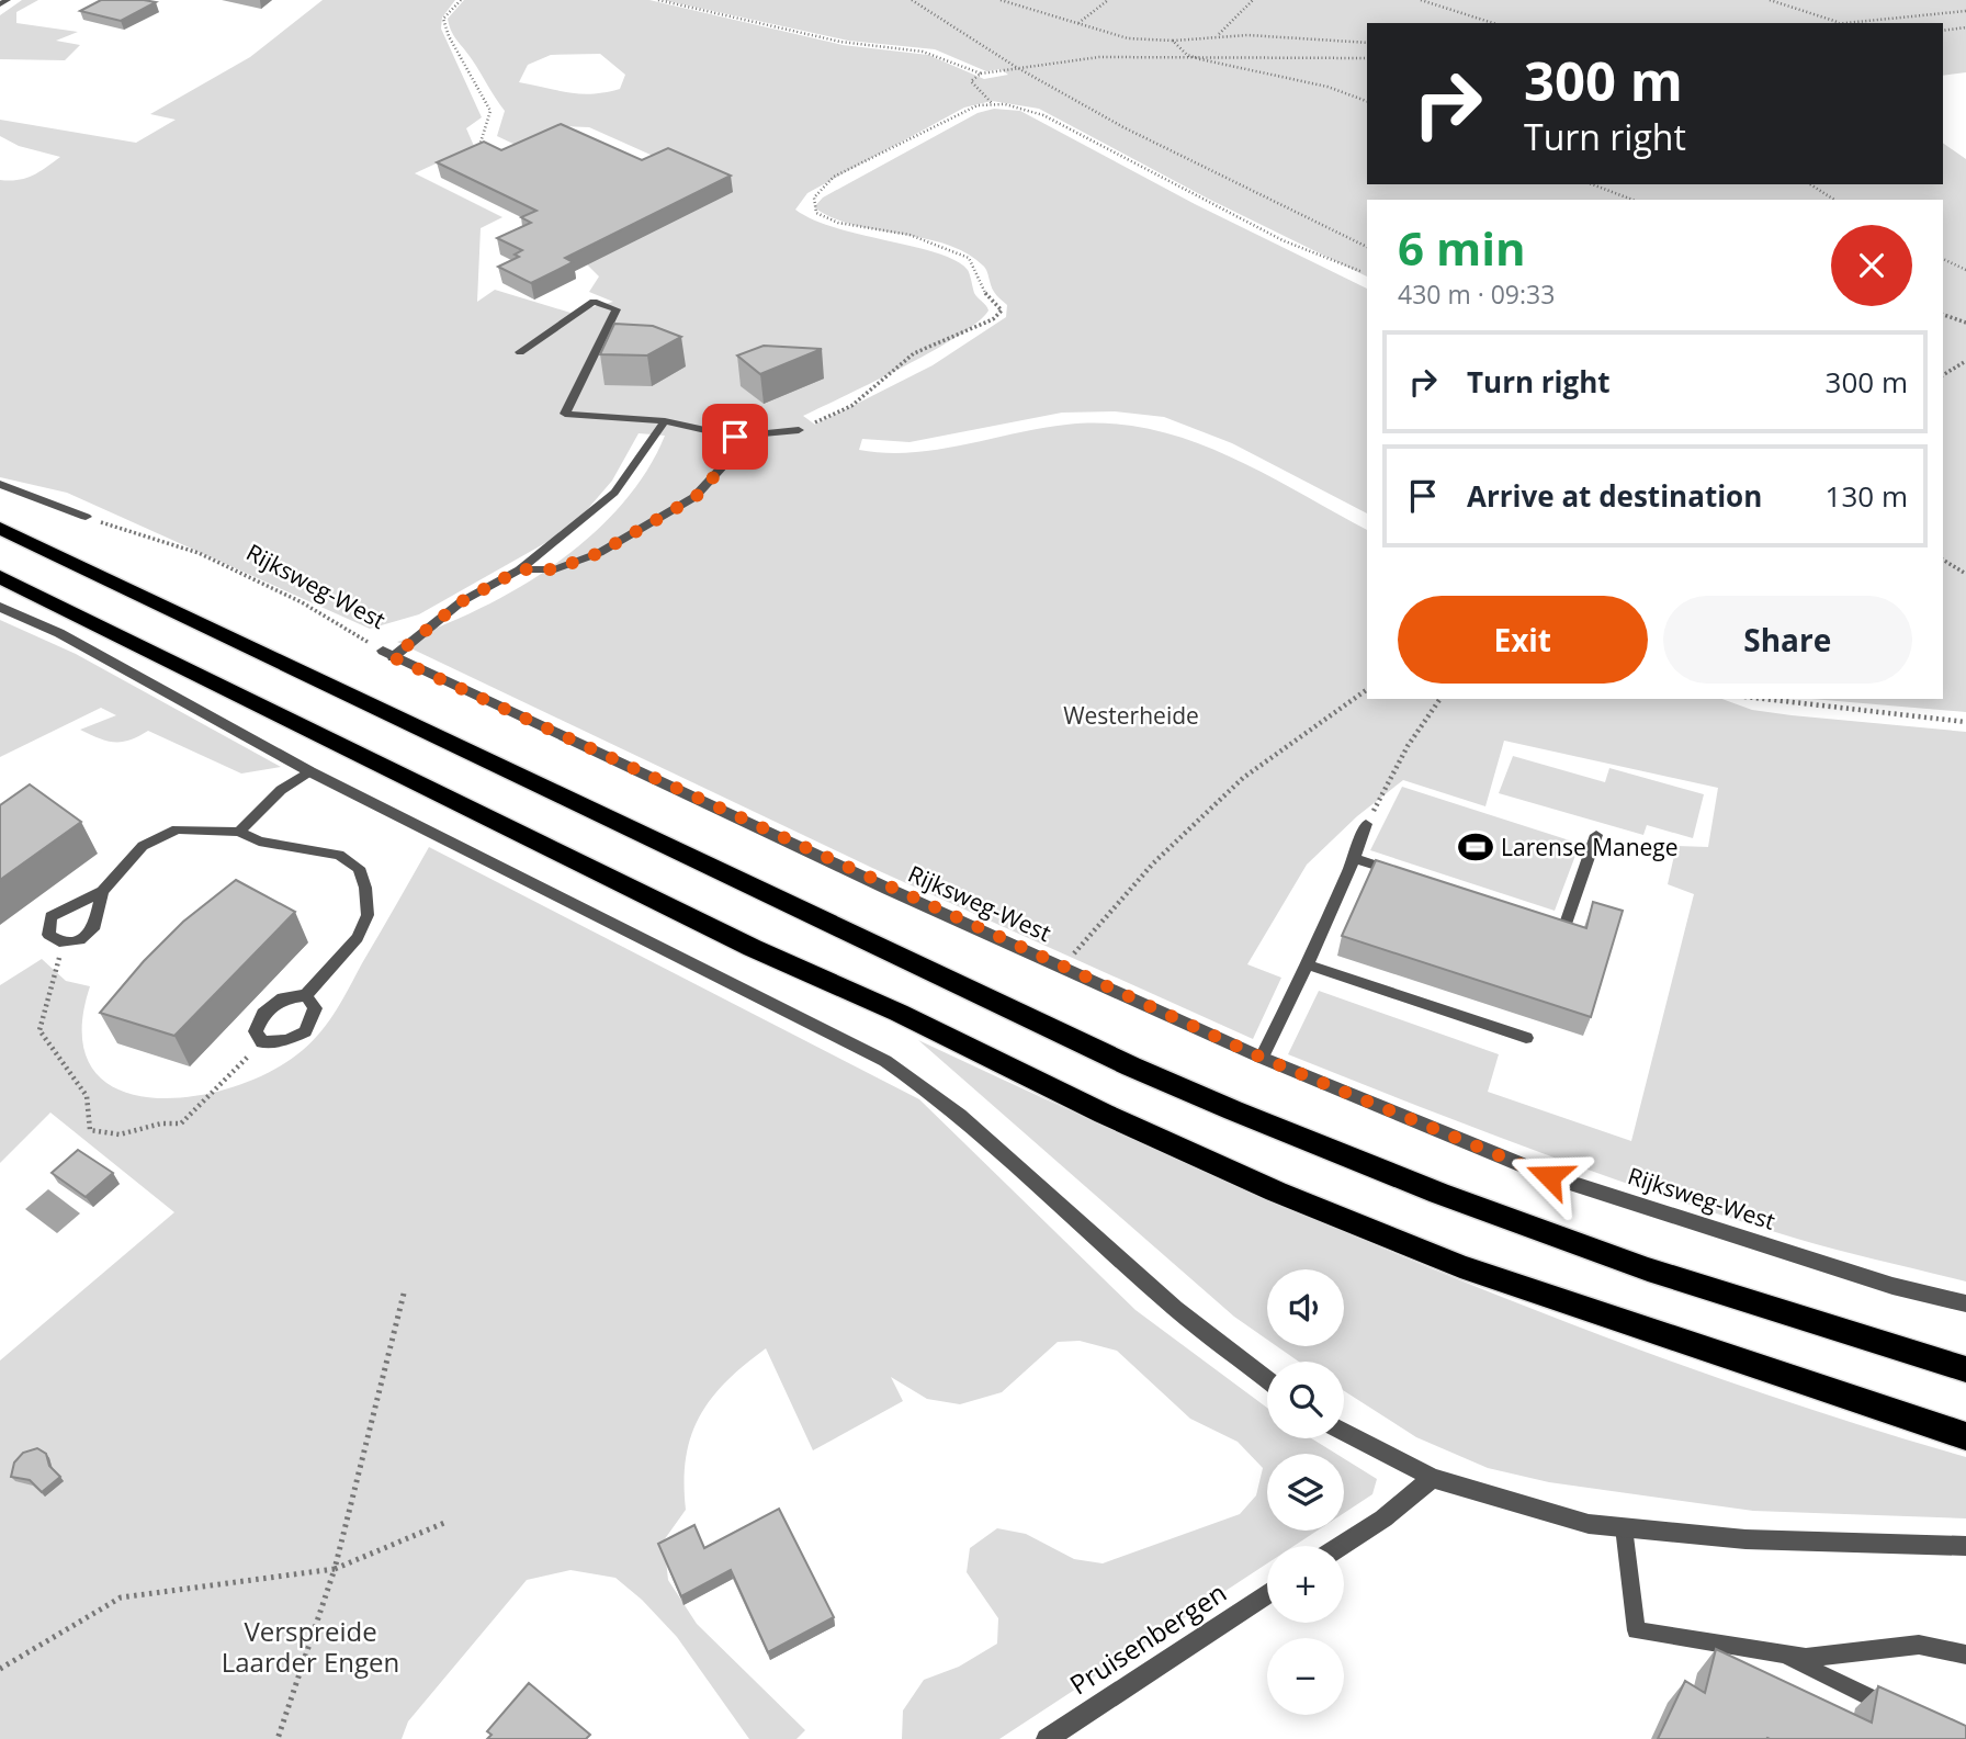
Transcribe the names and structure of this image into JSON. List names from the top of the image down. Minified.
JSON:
{"streets":{"street":["Rijksweg-West","Pruisenbergen"]},"parks":["Westerheide","Verspreide Laarder Engen"],"places":{"sports":["Larense Manege"]},"page":{"turn":["300 m","Turn right"],"heading":["6 min","430 m · 09:33"],"list":[{"name":"Turn right","value":"300 m"},{"name":"Arrive at destination","value":"130 m"}],"buttons":["Exit","Share"],"map_buttons":["+","−"]}}
